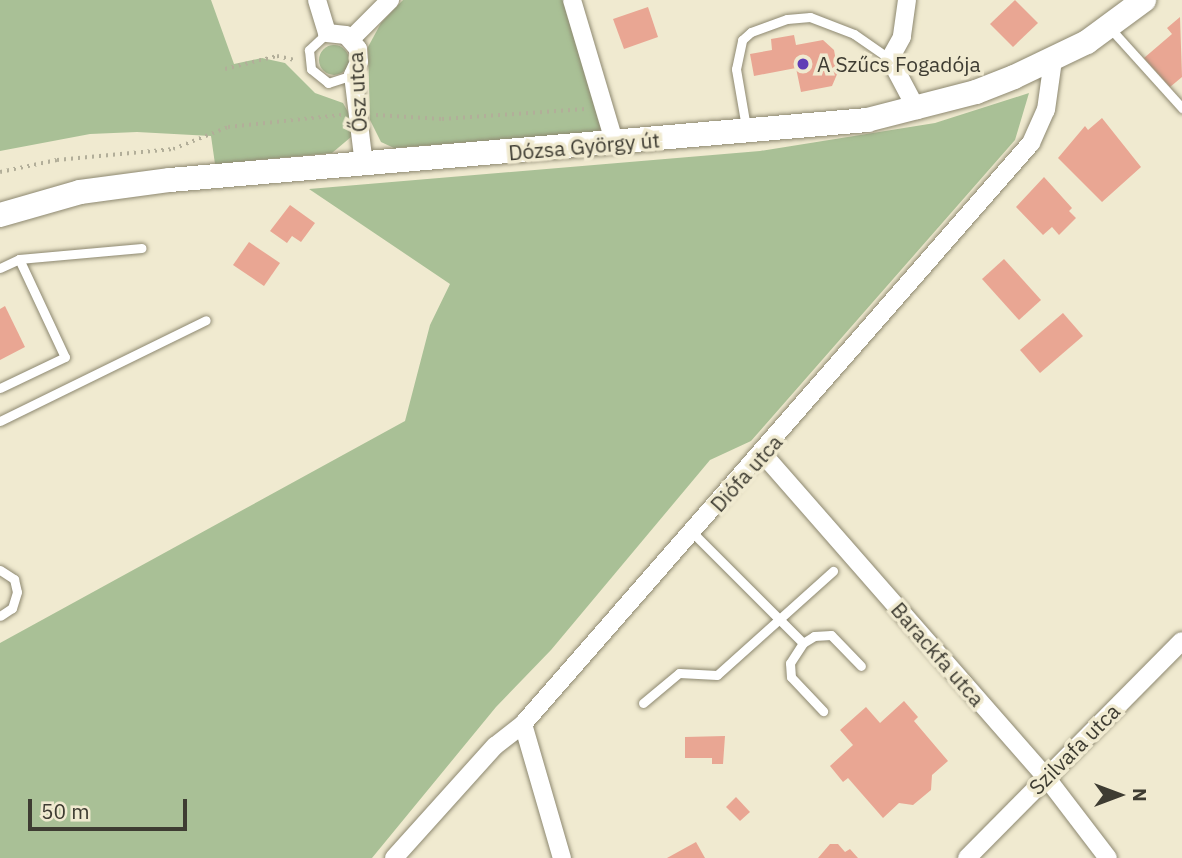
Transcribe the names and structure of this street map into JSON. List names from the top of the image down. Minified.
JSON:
{"streets":{"main road":["Dózsa György út"],"street":["Ősz utca","Diófa utca","Barackfa utca","Szilvafa utca"]},"crossings":[["Ősz utca","Dózsa György út"],["Dózsa György út","Diófa utca"],["Diófa utca","Barackfa utca"],["Barackfa utca","Szilvafa utca"]],"places":["A Szűcs Fogadója"],"scale_bar":"50 m","north":"right"}
